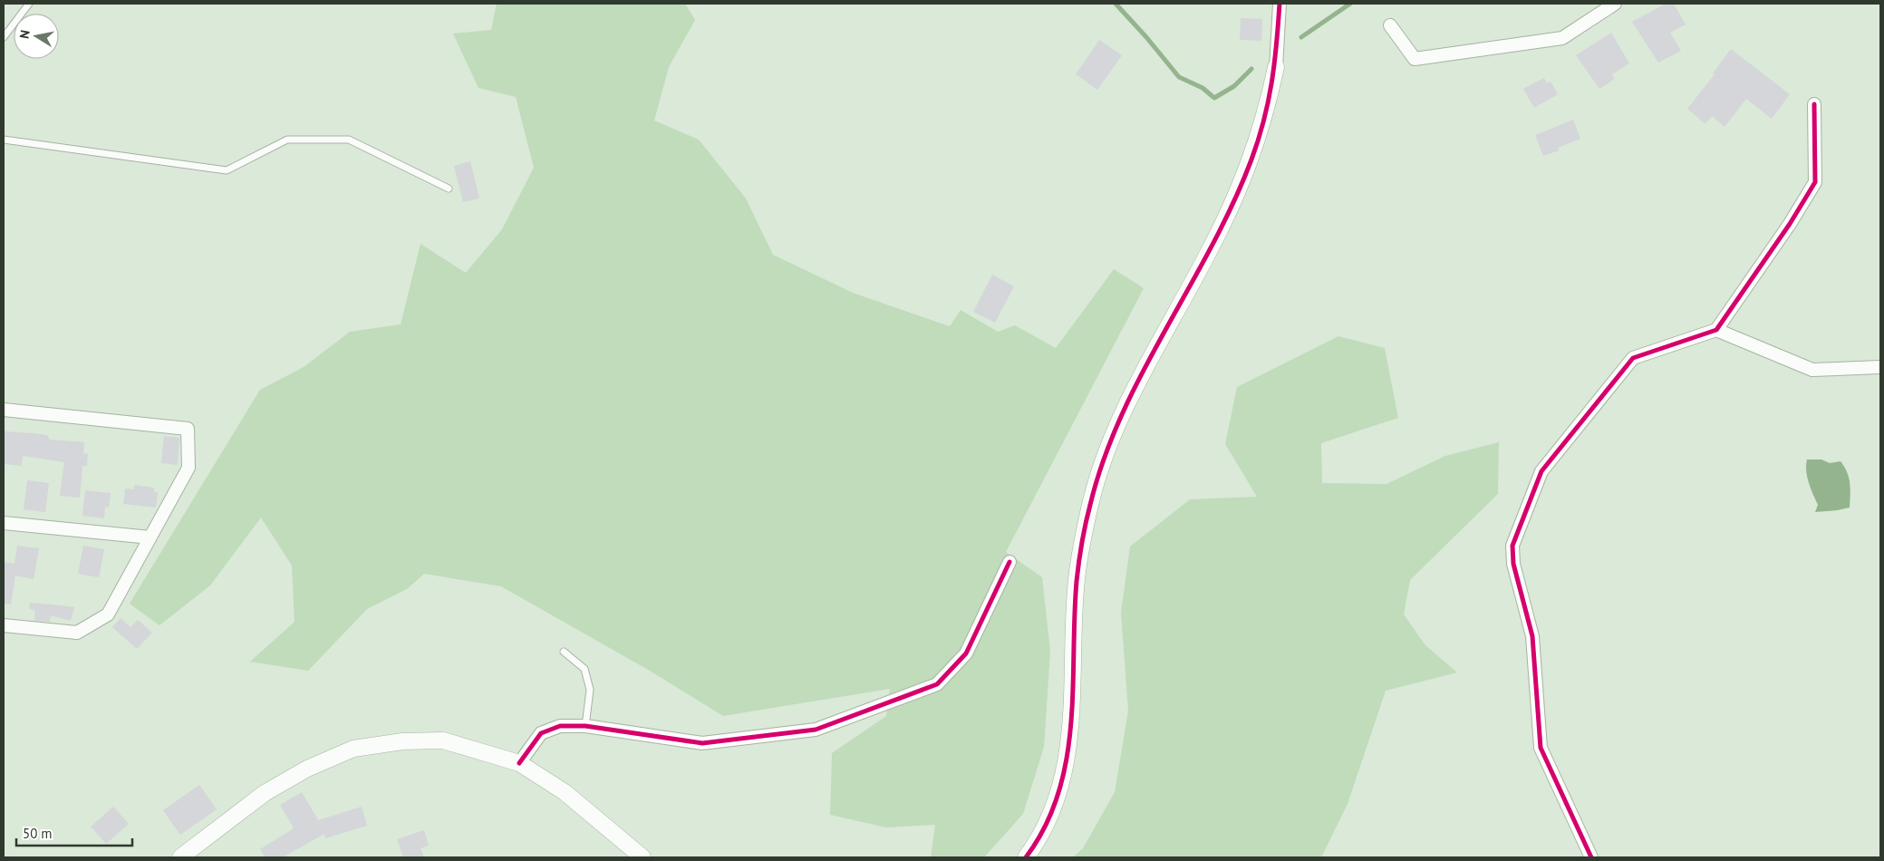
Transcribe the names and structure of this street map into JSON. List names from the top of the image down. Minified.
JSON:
{"scale_bar":"50 m","north":"left"}
